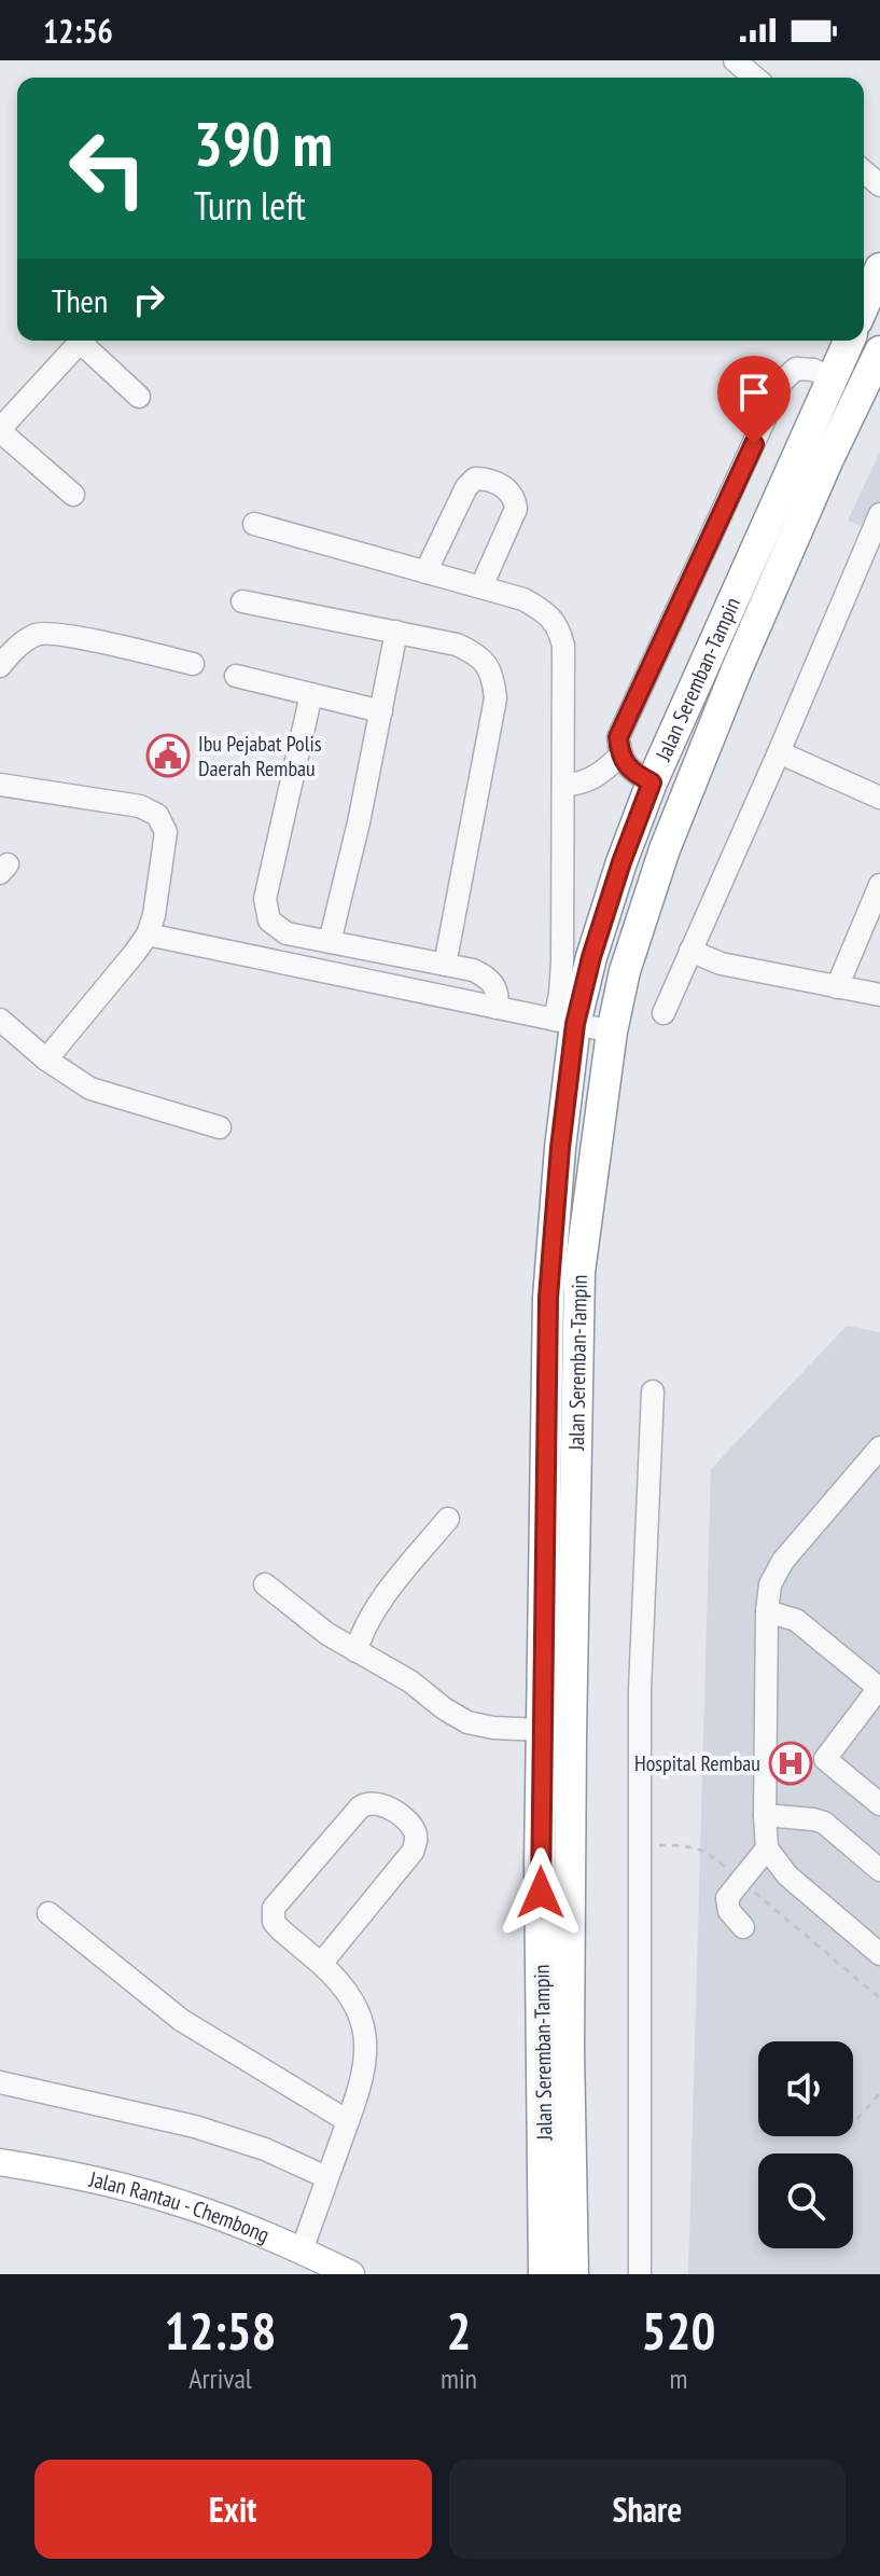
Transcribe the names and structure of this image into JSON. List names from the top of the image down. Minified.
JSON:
{"streets":{"highway":["Jalan Seremban-Tampin"],"main road":["Jalan Rantau - Chembong"]},"places":{"public building":["Ibu Pejabat Polis Daerah Rembau"],"hospital":["Hospital Rembau"]},"page":{"status":"12:56","turn":["390 m","Turn left"],"then":"Then","eta":["12:58","Arrival","2","min","520","m"],"buttons":["Exit","Share"]}}
